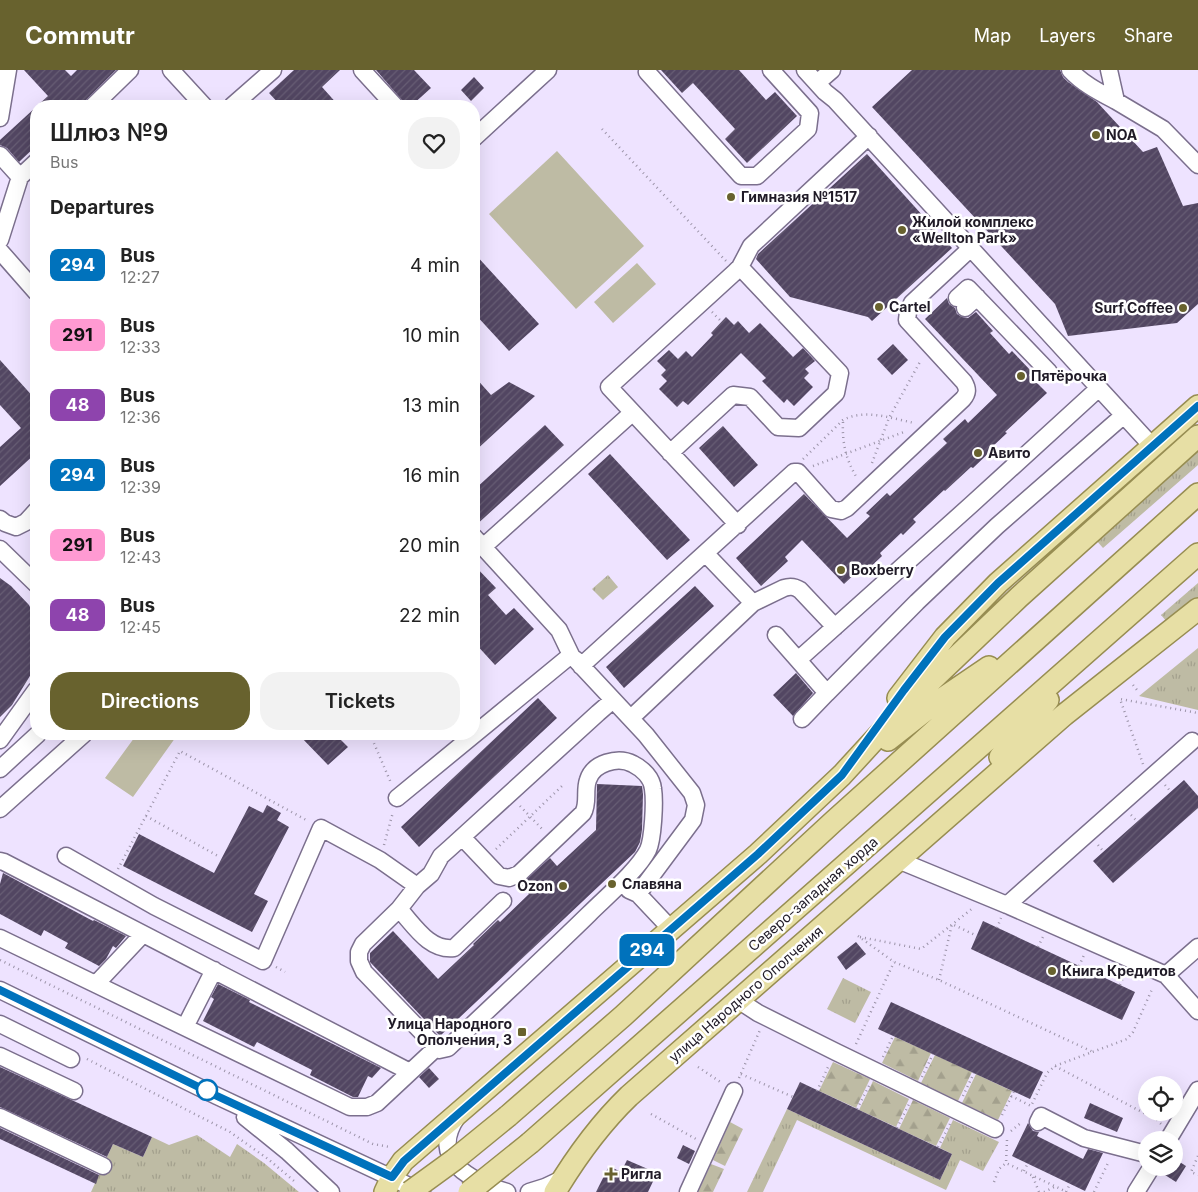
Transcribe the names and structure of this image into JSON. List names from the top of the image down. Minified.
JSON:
{"streets":{"main road":["Северо-западная хорда","улица Народного Ополчения"]},"places":{"other":["NOA","Гимназия №1517","Жилой комплекс «Wellton Park»","Cartel","Surf Coffee","Пятёрочка","Авито","Boxberry","Славяна","Ozon","Книга Кредитов"],"transit":["Улица Народного Ополчения, 3"],"health":["Ригла"]},"lines":["bus line 294"],"page":{"header":"Commutr","nav":["Map","Layers","Share"],"on_map":"294","heading":[["Шлюз №9","Bus"],"Departures"],"list":[{"mark":"294","name":"Bus","note":"12:27","value":"4 min"},{"mark":"291","name":"Bus","note":"12:33","value":"10 min"},{"mark":"48","name":"Bus","note":"12:36","value":"13 min"},{"mark":"294","name":"Bus","note":"12:39","value":"16 min"},{"mark":"291","name":"Bus","note":"12:43","value":"20 min"},{"mark":"48","name":"Bus","note":"12:45","value":"22 min"}],"buttons":["Directions","Tickets"]}}
